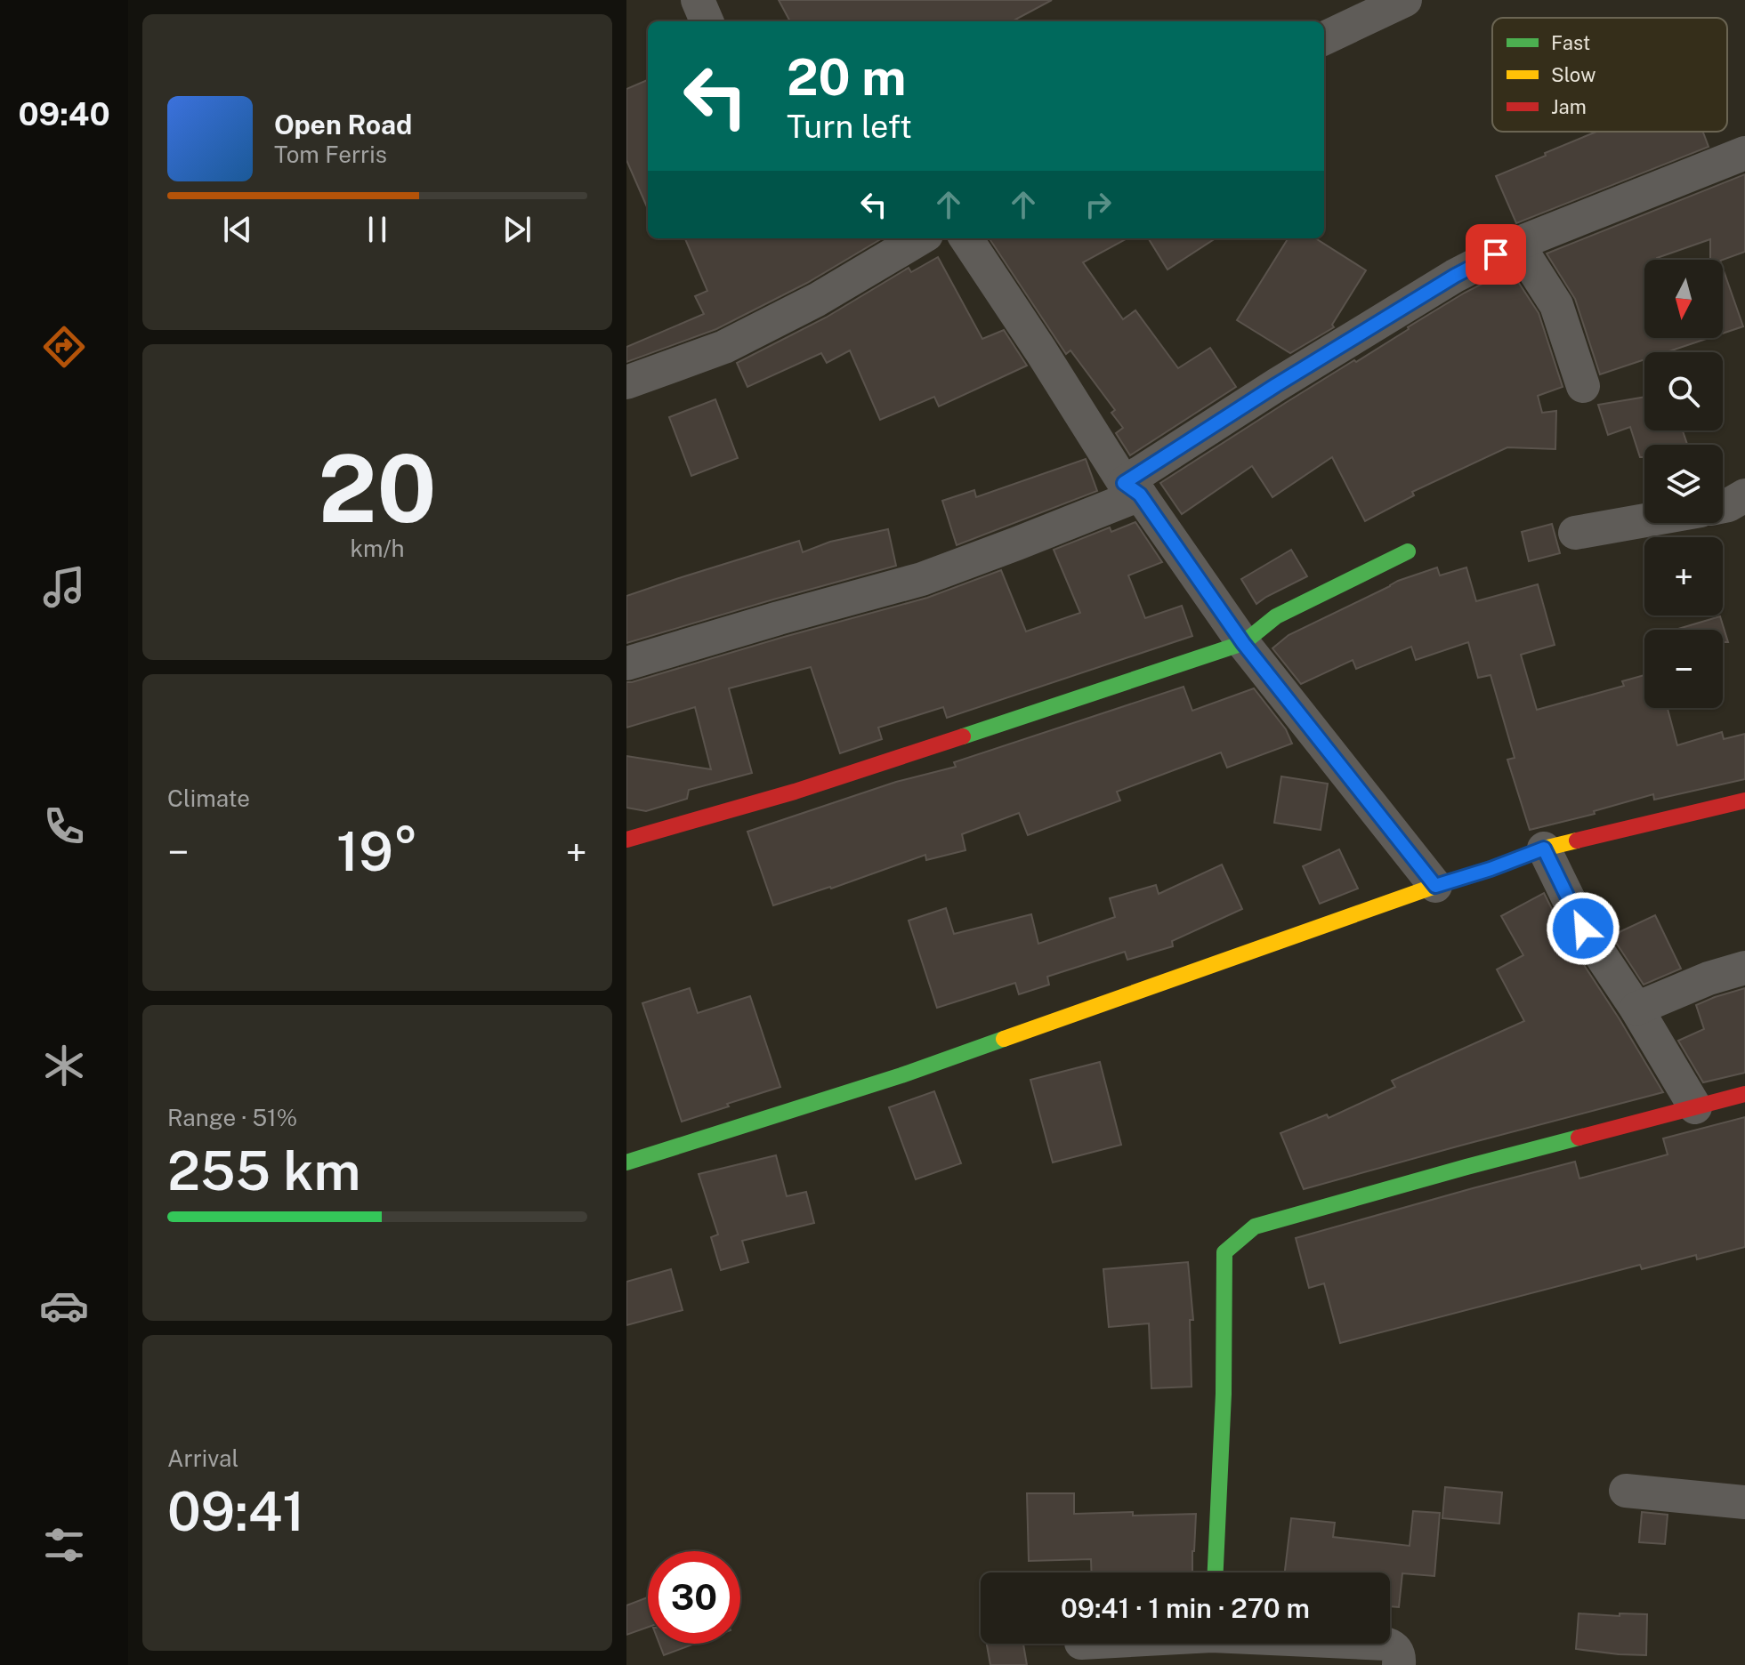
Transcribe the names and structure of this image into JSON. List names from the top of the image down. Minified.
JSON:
{"legend":["Fast","Slow","Jam"],"north":"bottom","page":{"tabs":"09:40","turn":["20 m","Turn left"],"song":["Open Road","Tom Ferris"],"map_buttons":["+","−"],"tile":[["20","km/h"],"Climate",["Range · 51%","255 km"],["Arrival","09:41"]],"heat":["−","19°","+"],"limit":"30","trip":"09:41 · 1 min · 270 m"}}
